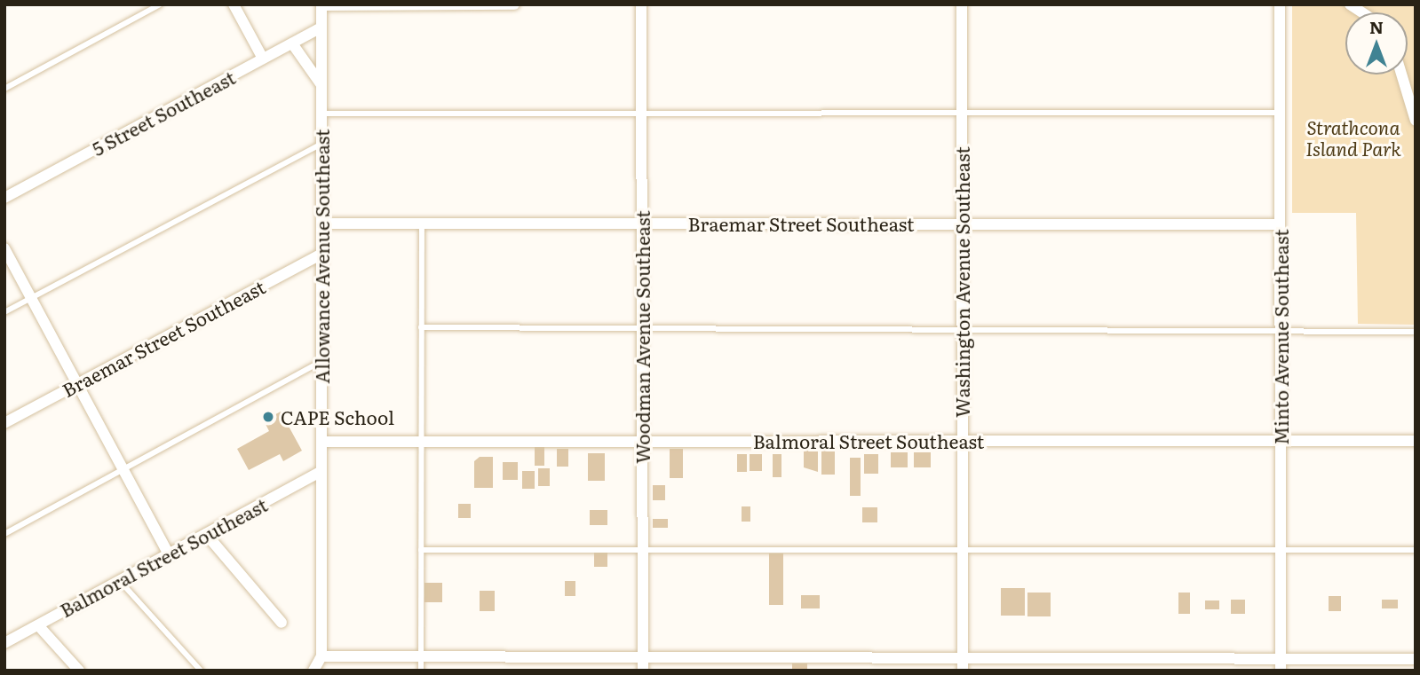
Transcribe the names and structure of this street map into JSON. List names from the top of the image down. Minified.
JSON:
{"streets":{"street":["5 Street Southeast","Braemar Street Southeast","Allowance Avenue Southeast","Washington Avenue Southeast","Woodman Avenue Southeast","Minto Avenue Southeast","Balmoral Street Southeast"]},"crossings":[["5 Street Southeast","Allowance Avenue Southeast"],["Braemar Street Southeast","Allowance Avenue Southeast"],["Braemar Street Southeast","Washington Avenue Southeast"],["Braemar Street Southeast","Woodman Avenue Southeast"],["Braemar Street Southeast","Minto Avenue Southeast"],["Allowance Avenue Southeast","Balmoral Street Southeast"],["Washington Avenue Southeast","Balmoral Street Southeast"],["Woodman Avenue Southeast","Balmoral Street Southeast"],["Minto Avenue Southeast","Balmoral Street Southeast"]],"parks":["Strathcona Island Park"],"places":["CAPE School"],"north":"top"}
